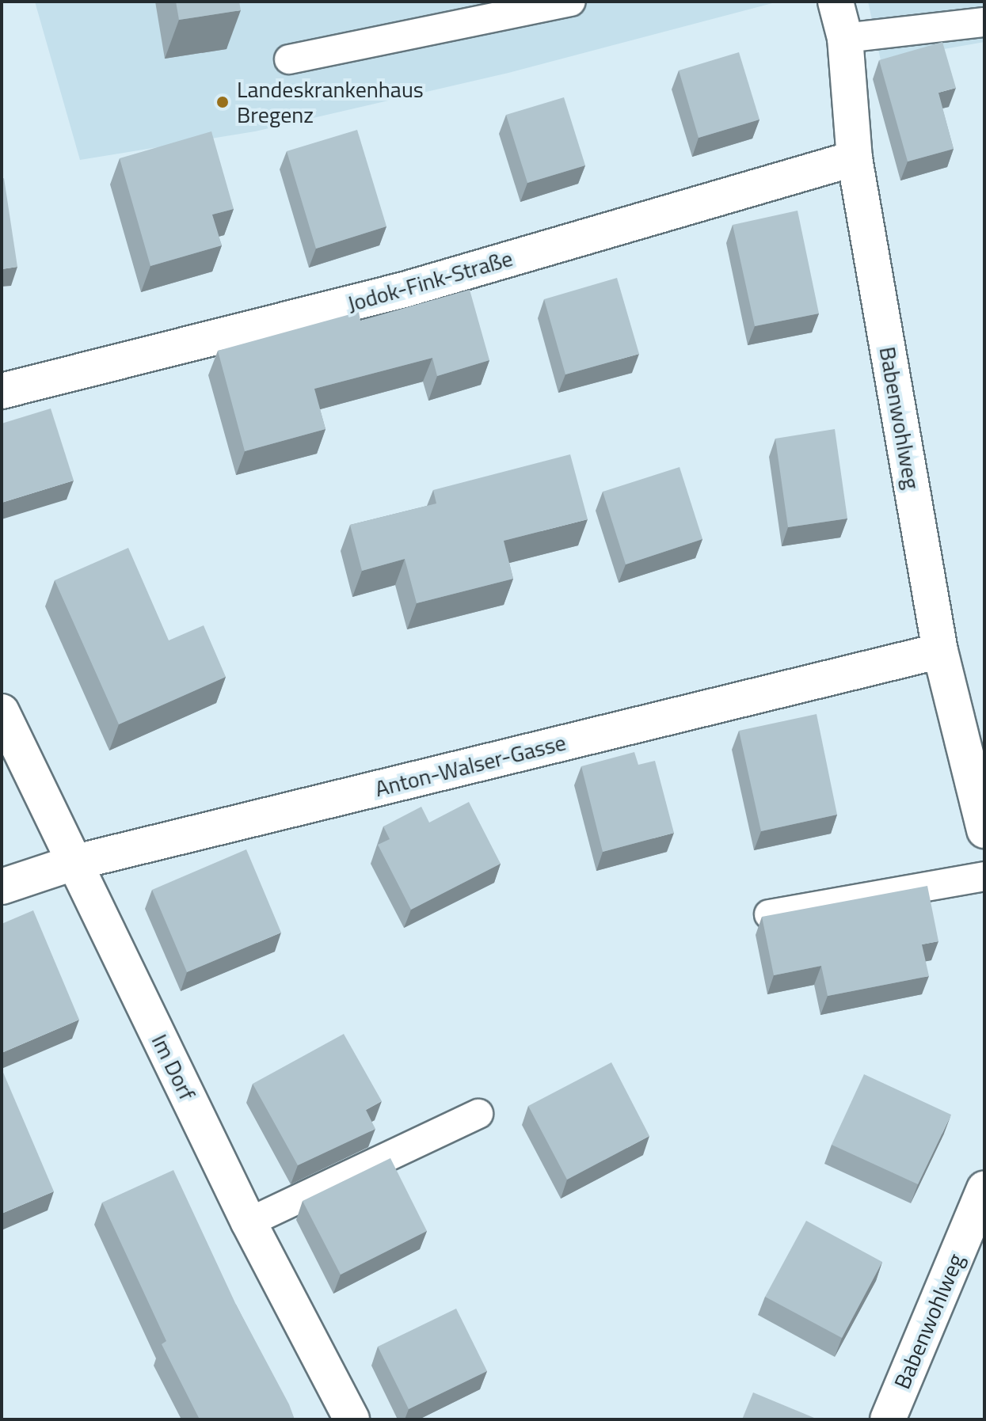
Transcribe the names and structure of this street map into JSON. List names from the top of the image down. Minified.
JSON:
{"streets":{"street":["Jodok-Fink-Straße","Babenwohlweg","Anton-Walser-Gasse","Im Dorf"]},"crossings":[["Jodok-Fink-Straße","Babenwohlweg"],["Babenwohlweg","Anton-Walser-Gasse"],["Anton-Walser-Gasse","Im Dorf"]],"places":["Landeskrankenhaus Bregenz"]}
